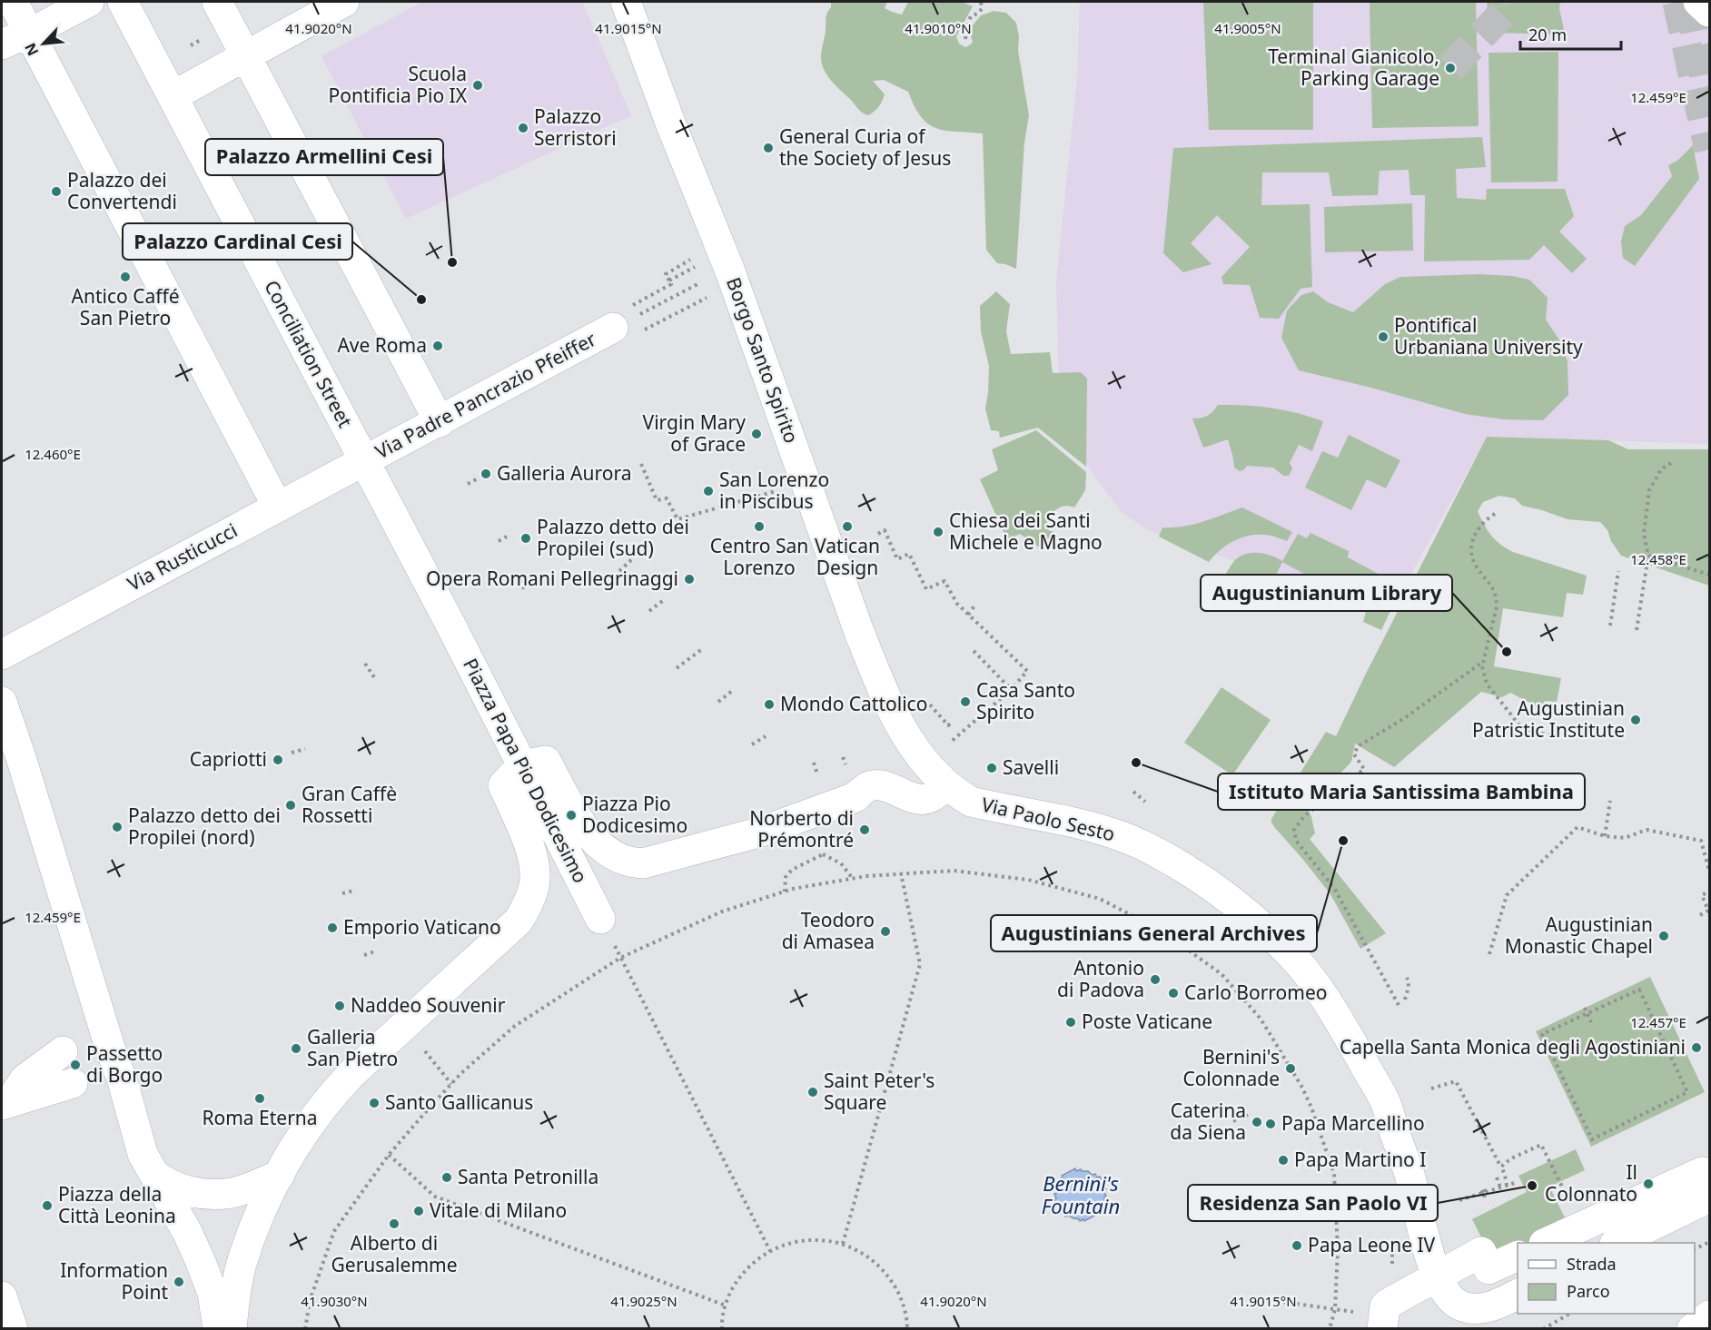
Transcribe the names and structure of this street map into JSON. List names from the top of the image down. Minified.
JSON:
{"streets":{"street":["Conciliation Street","Borgo Santo Spirito","Via Padre Pancrazio Pfeiffer","Via Rusticucci","Piazza Papa Pio Dodicesimo","Via Paolo Sesto"]},"crossings":[["Conciliation Street","Via Padre Pancrazio Pfeiffer"],["Conciliation Street","Via Rusticucci"],["Conciliation Street","Piazza Papa Pio Dodicesimo"],["Borgo Santo Spirito","Via Paolo Sesto"],["Via Padre Pancrazio Pfeiffer","Via Rusticucci"]],"water":["Bernini's Fountain"],"places":["Terminal Gianicolo, Parking Garage","Scuola Pontificia Pio IX","Palazzo Serristori","General Curia of the Society of Jesus","Palazzo dei Convertendi","Palazzo Armellini Cesi","Antico Caffé San Pietro","Palazzo Cardinal Cesi","Pontifical Urbaniana University","Ave Roma","Virgin Mary of Grace","Galleria Aurora","San Lorenzo in Piscibus","Centro San Lorenzo","Vatican Design","Chiesa dei Santi Michele e Magno","Palazzo detto dei Propilei (sud)","Opera Romani Pellegrinaggi","Augustinianum Library","Casa Santo Spirito","Mondo Cattolico","Augustinian Patristic Institute","Capriotti","Istituto Maria Santissima Bambina","Savelli","Gran Caffè Rossetti","Piazza Pio Dodicesimo","Palazzo detto dei Propilei (nord)","Norberto di Prémontré","Augustinians General Archives","Emporio Vaticano","Teodoro di Amasea","Augustinian Monastic Chapel","Antonio di Padova","Carlo Borromeo","Naddeo Souvenir","Poste Vaticane","Capella Santa Monica degli Agostiniani","Galleria San Pietro","Passetto di Borgo","Bernini's Colonnade","Saint Peter's Square","Roma Eterna","Santo Gallicanus","Caterina da Siena","Papa Marcellino","Papa Martino I","Santa Petronilla","Il Colonnato","Residenza San Paolo VI","Piazza della Città Leonina","Vitale di Milano","Alberto di Gerusalemme","Papa Leone IV","Information Point"],"legend":["Strada","Parco"],"scale_bar":"20 m","north":"bottom left","coordinates":["41.9020°N","41.9015°N","41.9010°N","41.9005°N","12.459°E","12.460°E","12.458°E","12.457°E","41.9030°N","41.9025°N"]}
